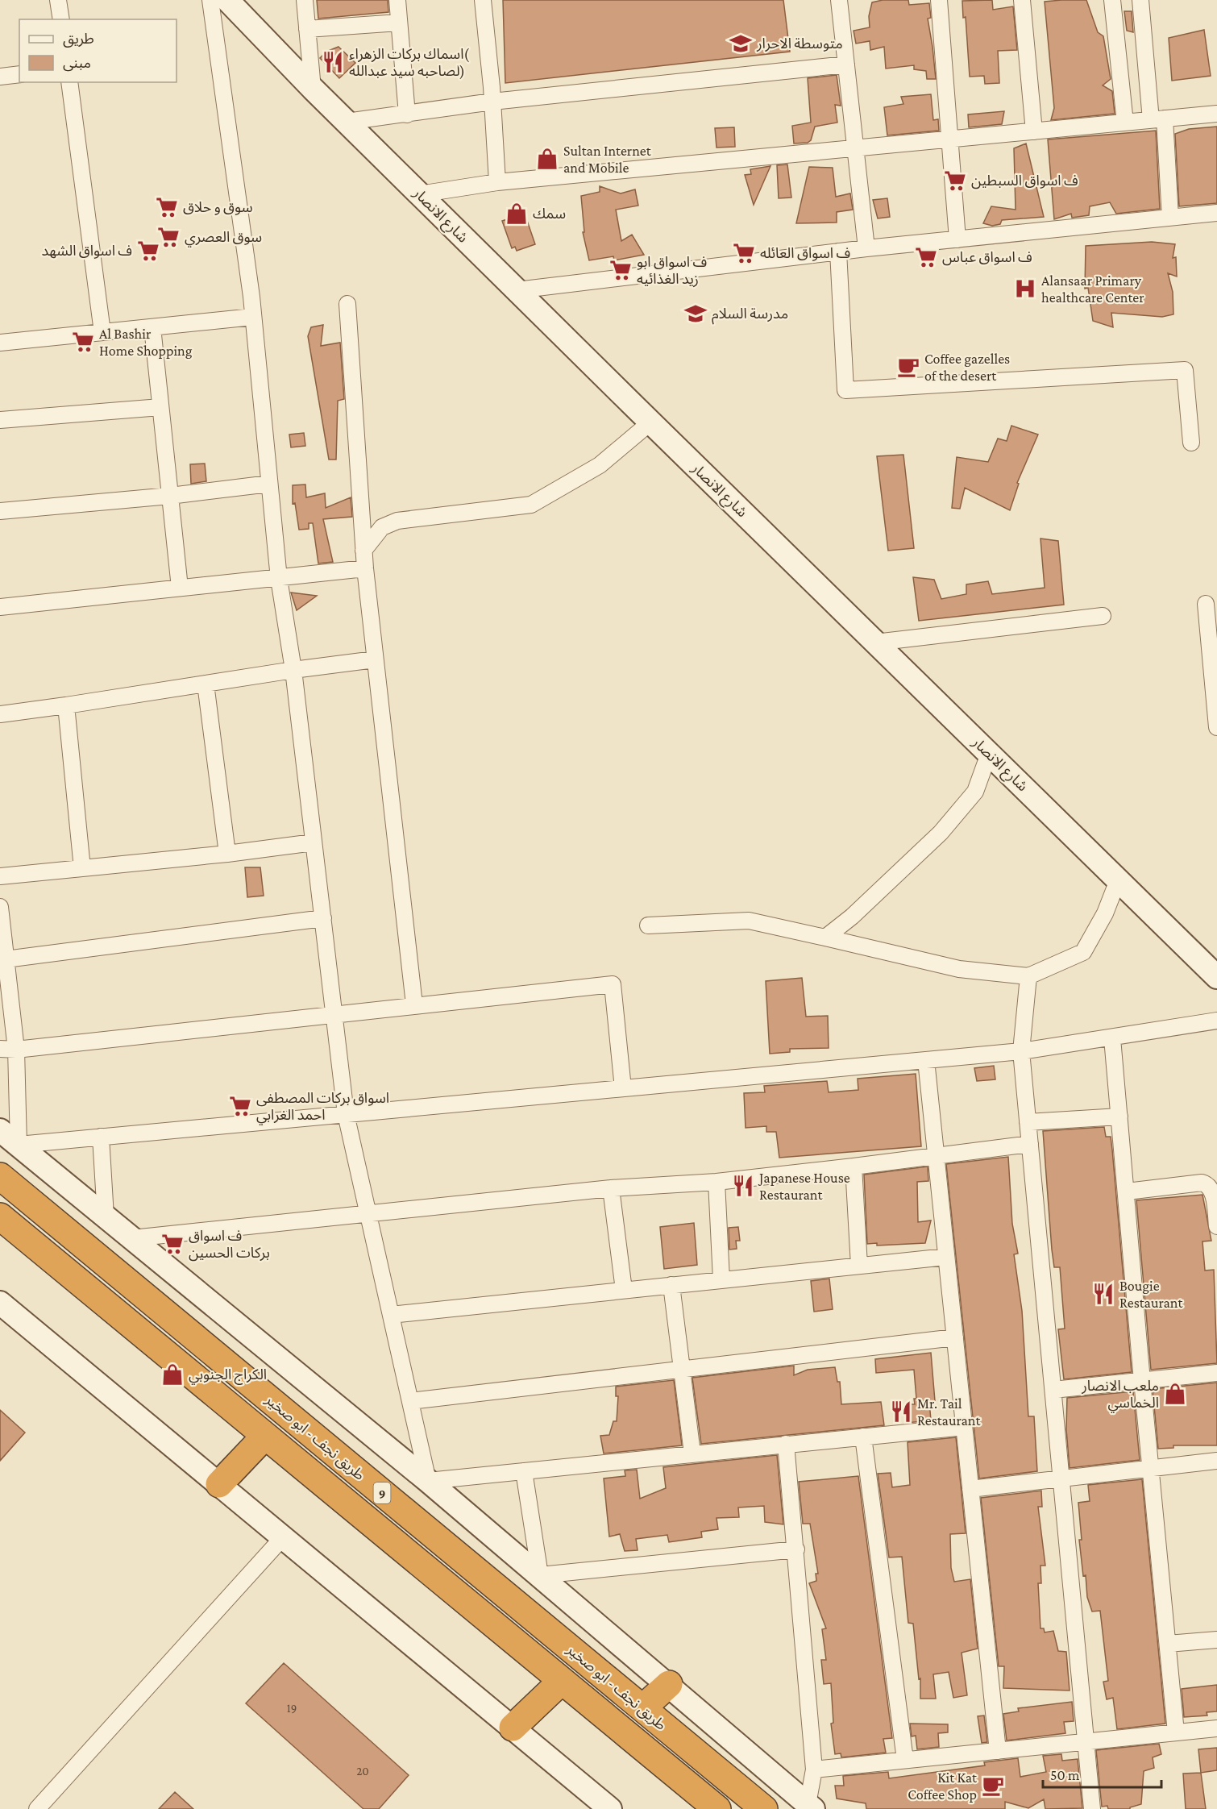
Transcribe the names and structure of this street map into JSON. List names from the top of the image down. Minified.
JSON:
{"streets":{"highway":["طريق نجف - ابو صخير","9"],"main road":["شارع الانصار"]},"places":{"school or university":["متوسطة الاحرار","مدرسة السلام"],"restaurant":["اسماك بركات الزهراء( لصاحبه سيد عبدالله)","Japanese House Restaurant","Bougie Restaurant","Mr. Tail Restaurant"],"shop":["Sultan Internet and Mobile","سمك","الكراج الجنوبي","ملعب الانصار الخماسي"],"supermarket":["ف اسواق السبطين","سوق و حلاق","سوق العصري","ف اسواق الشهد","ف اسواق العائله","ف اسواق عباس","ف اسواق ابو زيد الغذائيه","Al Bashir Home Shopping","اسواق بركات المصطفى احمد الغرابي","ف اسواق بركات الحسين"],"hospital":["Alansaar Primary healthcare Center"],"cafe":["Coffee gazelles of the desert","Kit Kat Coffee Shop"]},"house_numbers":["19","20"],"legend":["طريق","مبنى"],"scale_bar":"50 m"}
